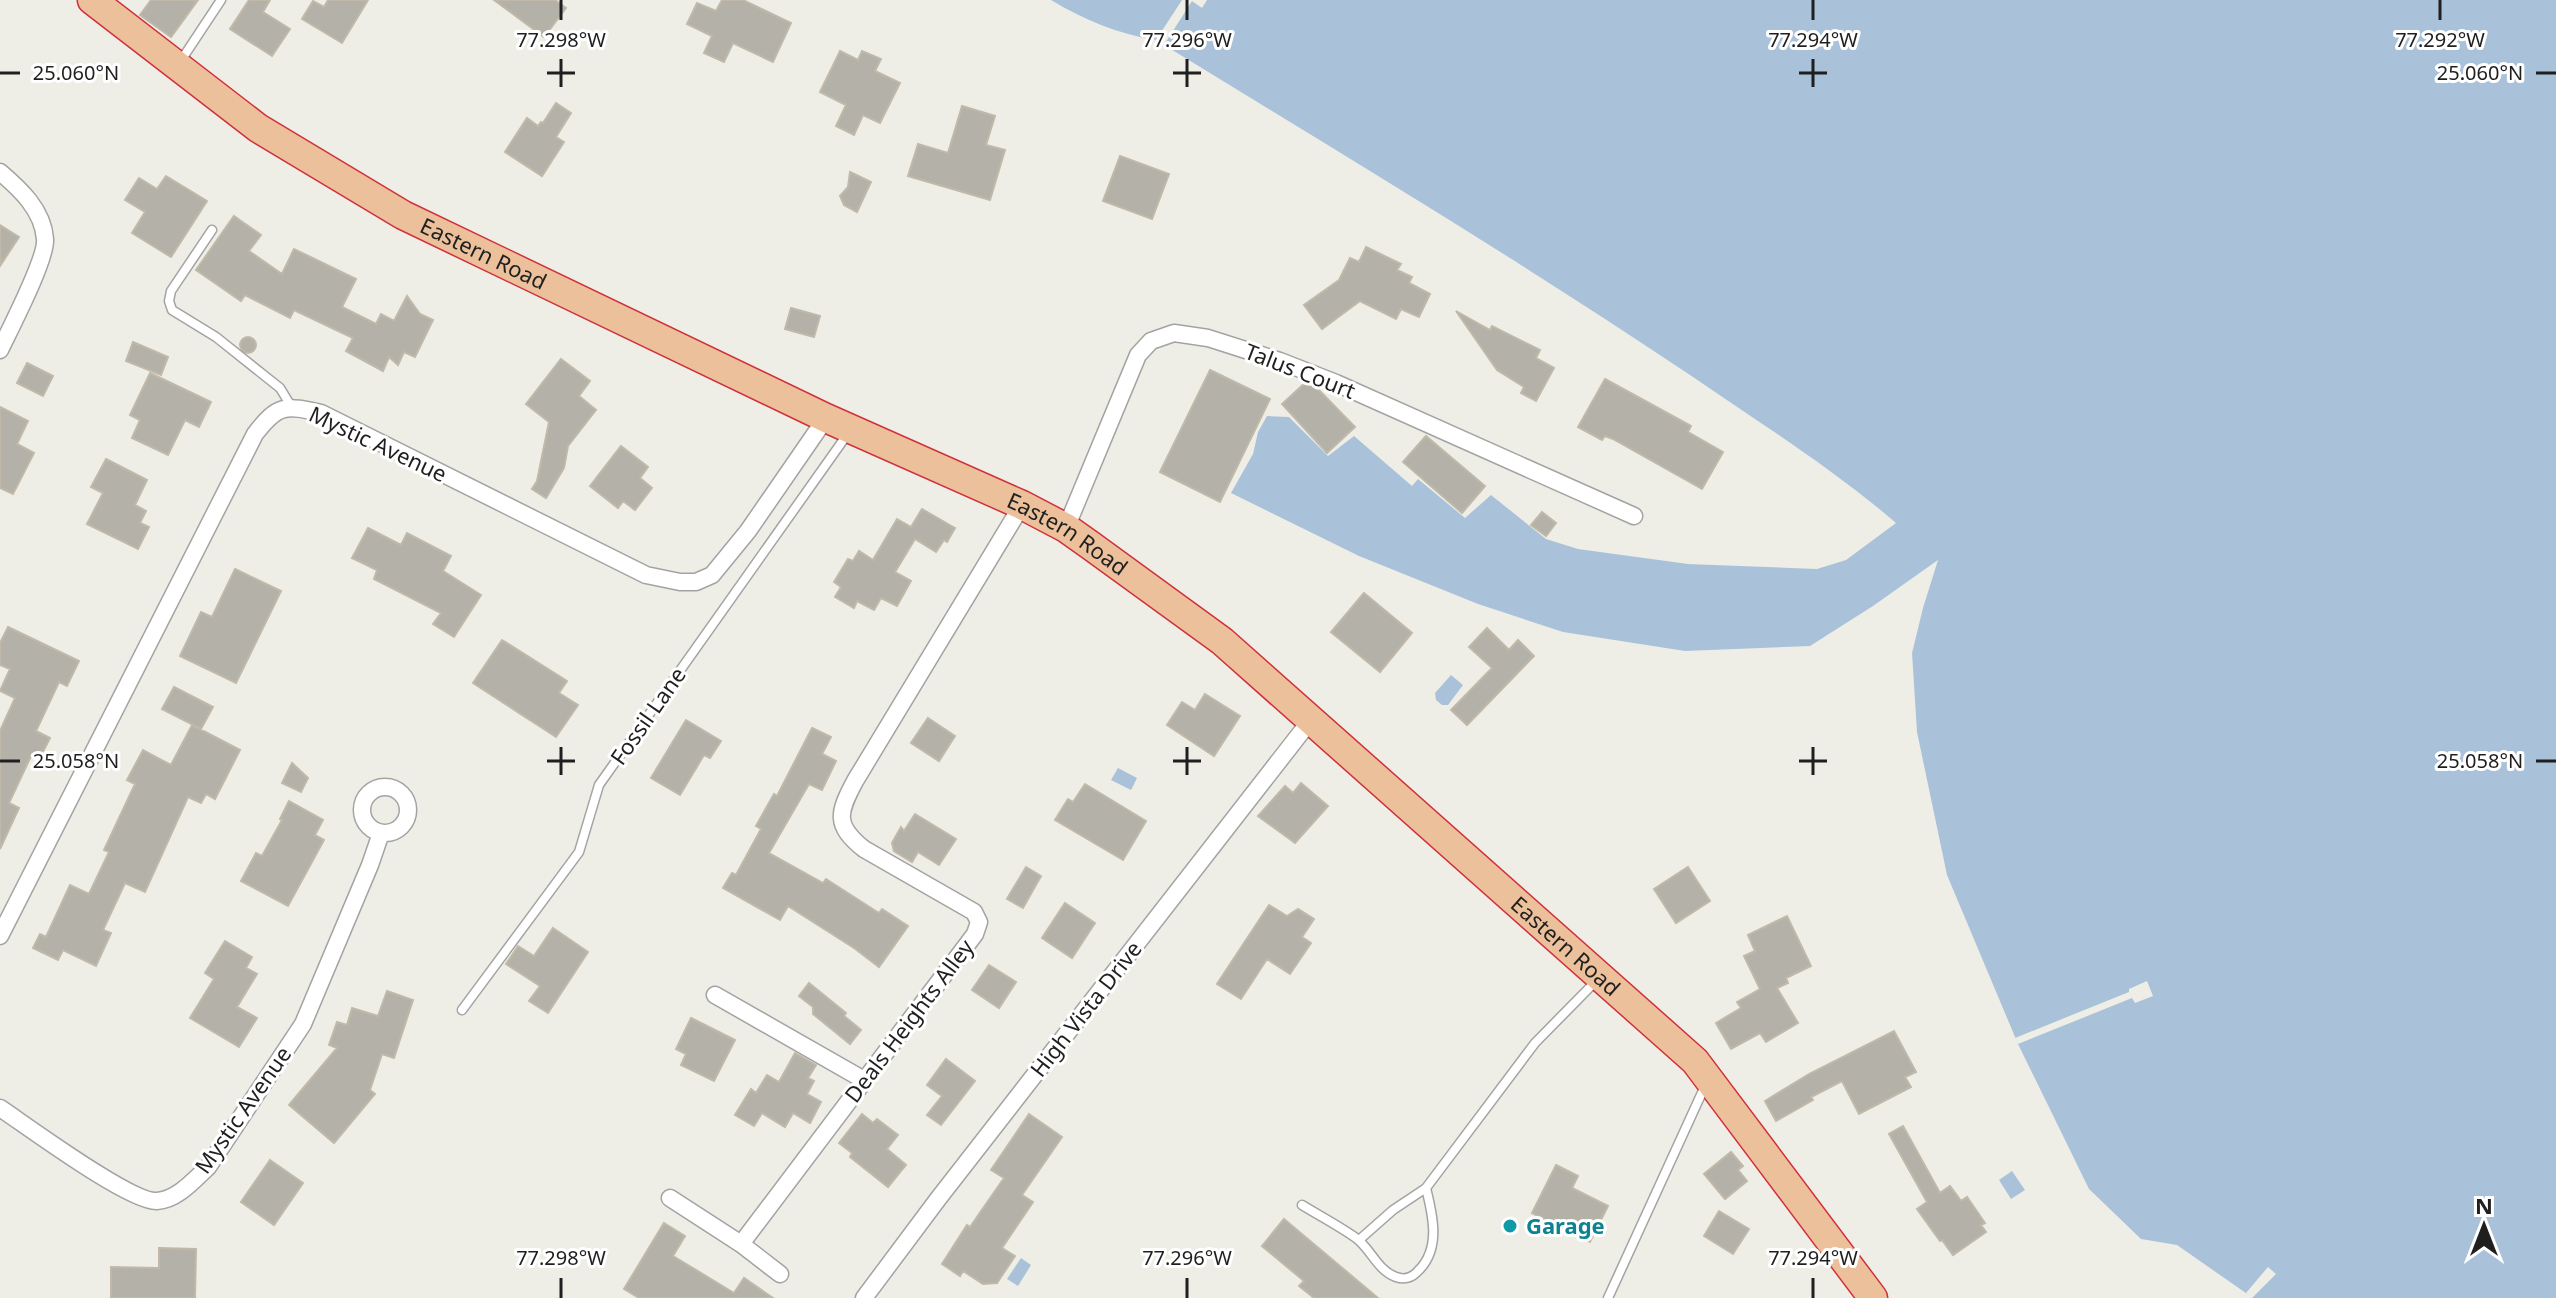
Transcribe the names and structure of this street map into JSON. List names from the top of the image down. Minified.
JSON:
{"streets":{"highway":["Eastern Road"],"street":["Talus Court","Mystic Avenue","High Vista Drive","Deals Heights Alley"],"lane":["Fossil Lane"]},"crossings":[["Eastern Road","Talus Court"],["Eastern Road","Mystic Avenue"],["Eastern Road","Fossil Lane"],["Eastern Road","High Vista Drive"],["Eastern Road","Deals Heights Alley"],["Mystic Avenue","Fossil Lane"]],"places":["Garage"],"north":"top","coordinates":["77.298°W","77.296°W","77.294°W","77.292°W","25.060°N","25.058°N"]}
